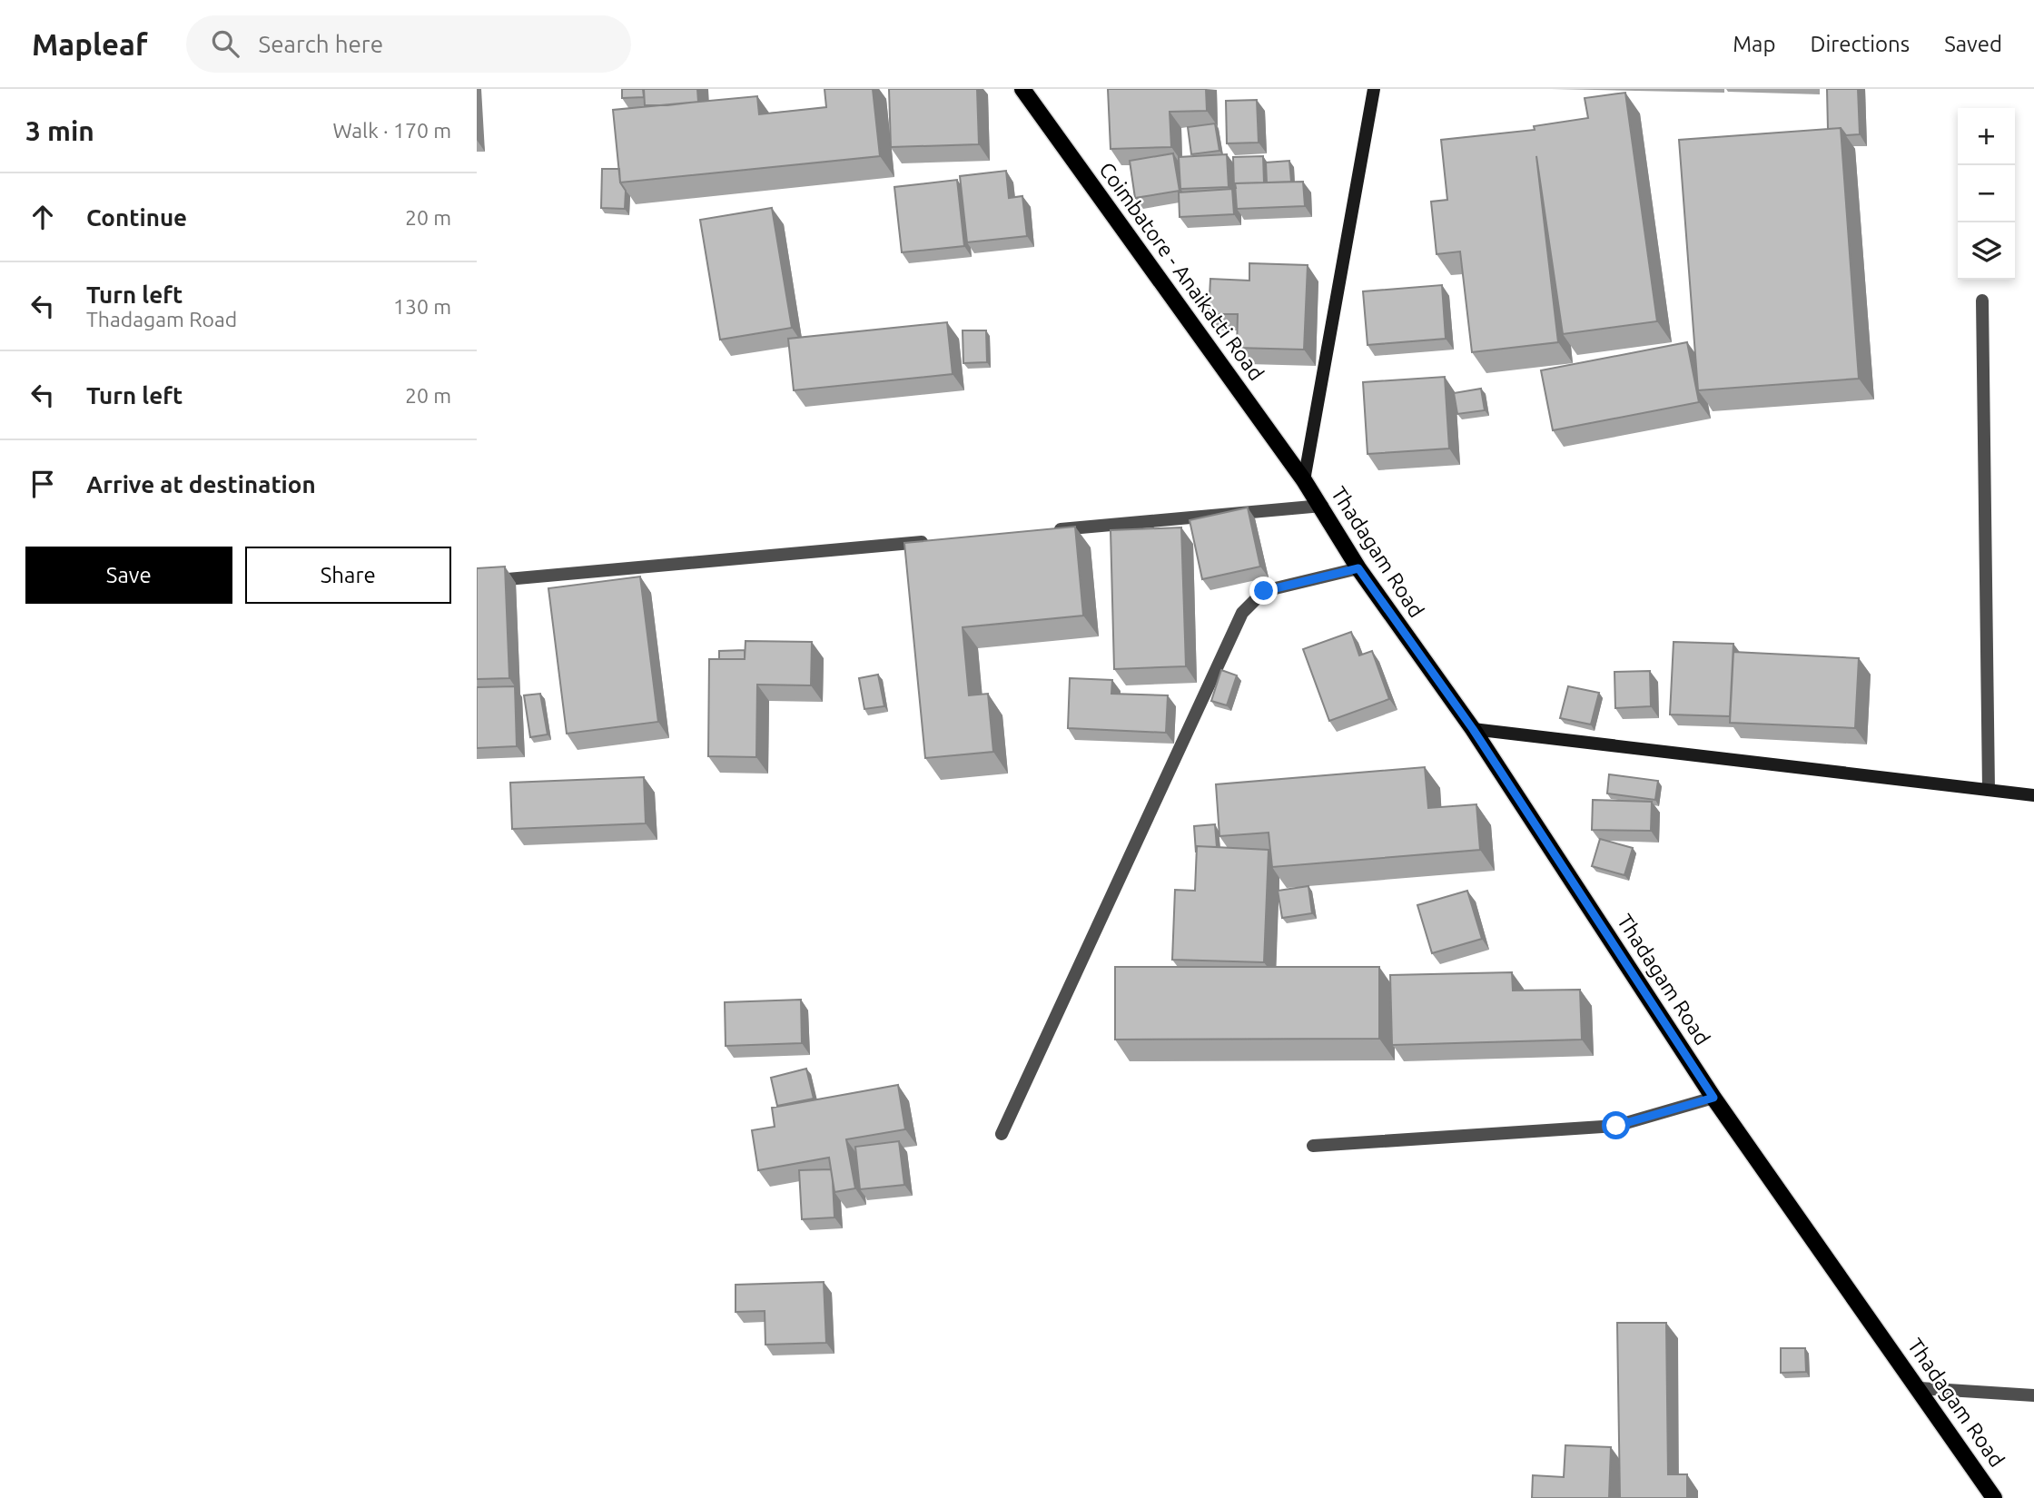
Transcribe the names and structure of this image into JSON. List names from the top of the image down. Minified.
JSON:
{"streets":{"main road":["Coimbatore - Anaikatti Road","Thadagam Road"]},"crossings":[["Coimbatore - Anaikatti Road","Thadagam Road"]],"page":{"header":"Mapleaf","search":"Search here","nav":["Map","Directions","Saved"],"heading":["3 min","Walk · 170 m"],"map_buttons":["+","−"],"list":[["Continue","20 m"],["Turn left","Thadagam Road","130 m"],["Turn left","20 m"],"Arrive at destination"],"buttons":["Save","Share"]}}
